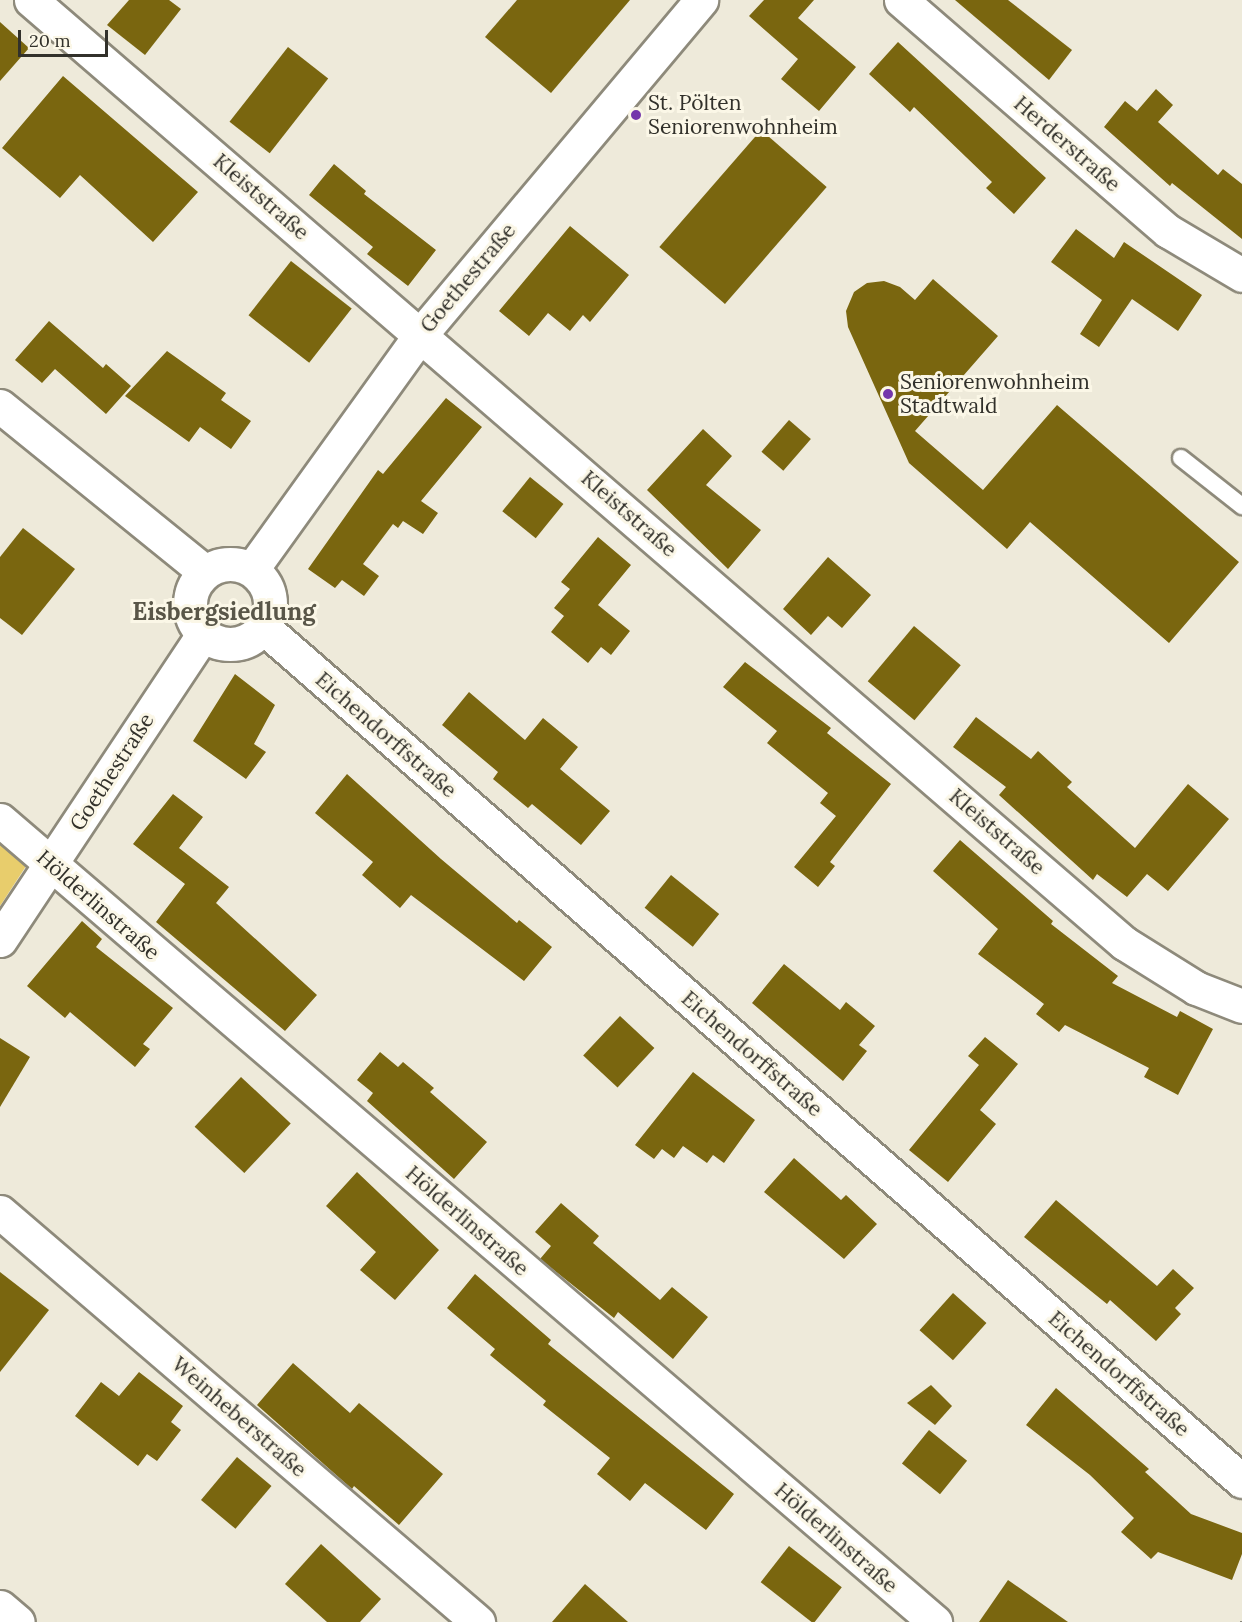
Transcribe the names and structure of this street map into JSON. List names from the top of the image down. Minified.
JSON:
{"streets":{"street":["Herderstraße","Kleiststraße","Goethestraße","Eichendorffstraße","Hölderlinstraße","Weinheberstraße"]},"crossings":[["Kleiststraße","Goethestraße"],["Goethestraße","Eichendorffstraße"],["Goethestraße","Hölderlinstraße"]],"districts":["Eisbergsiedlung"],"places":["St. Pölten Seniorenwohnheim","Seniorenwohnheim Stadtwald"],"scale_bar":"20 m"}
